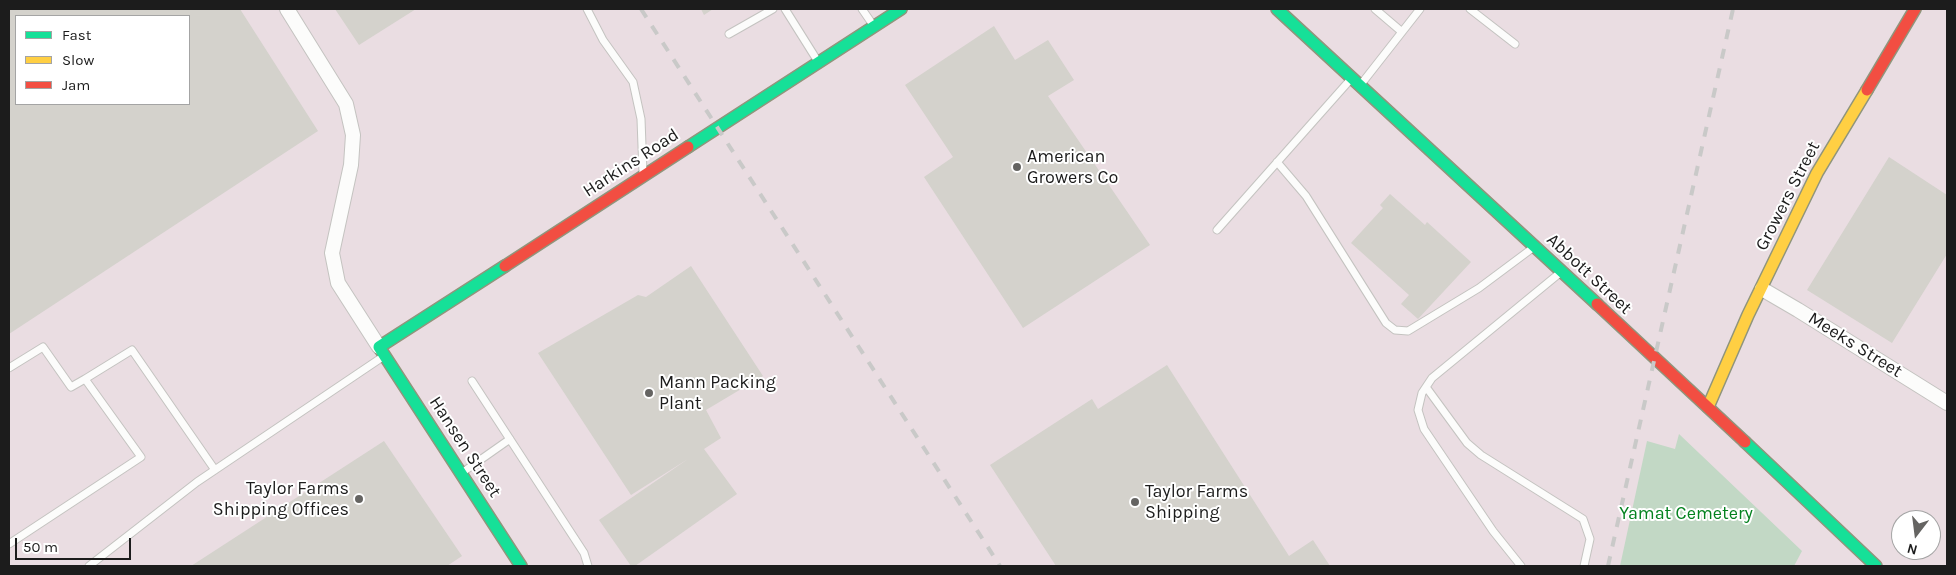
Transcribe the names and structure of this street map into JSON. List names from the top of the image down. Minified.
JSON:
{"streets":{"street":["Harkins Road","Growers Street","Abbott Street","Meeks Street","Hansen Street"]},"crossings":[["Harkins Road","Hansen Street"],["Growers Street","Abbott Street"],["Growers Street","Meeks Street"]],"parks":["Yamat Cemetery"],"places":["American Growers Co","Mann Packing Plant","Taylor Farms Shipping Offices","Taylor Farms Shipping"],"legend":["Fast","Slow","Jam"],"scale_bar":"50 m","north":"bottom"}
